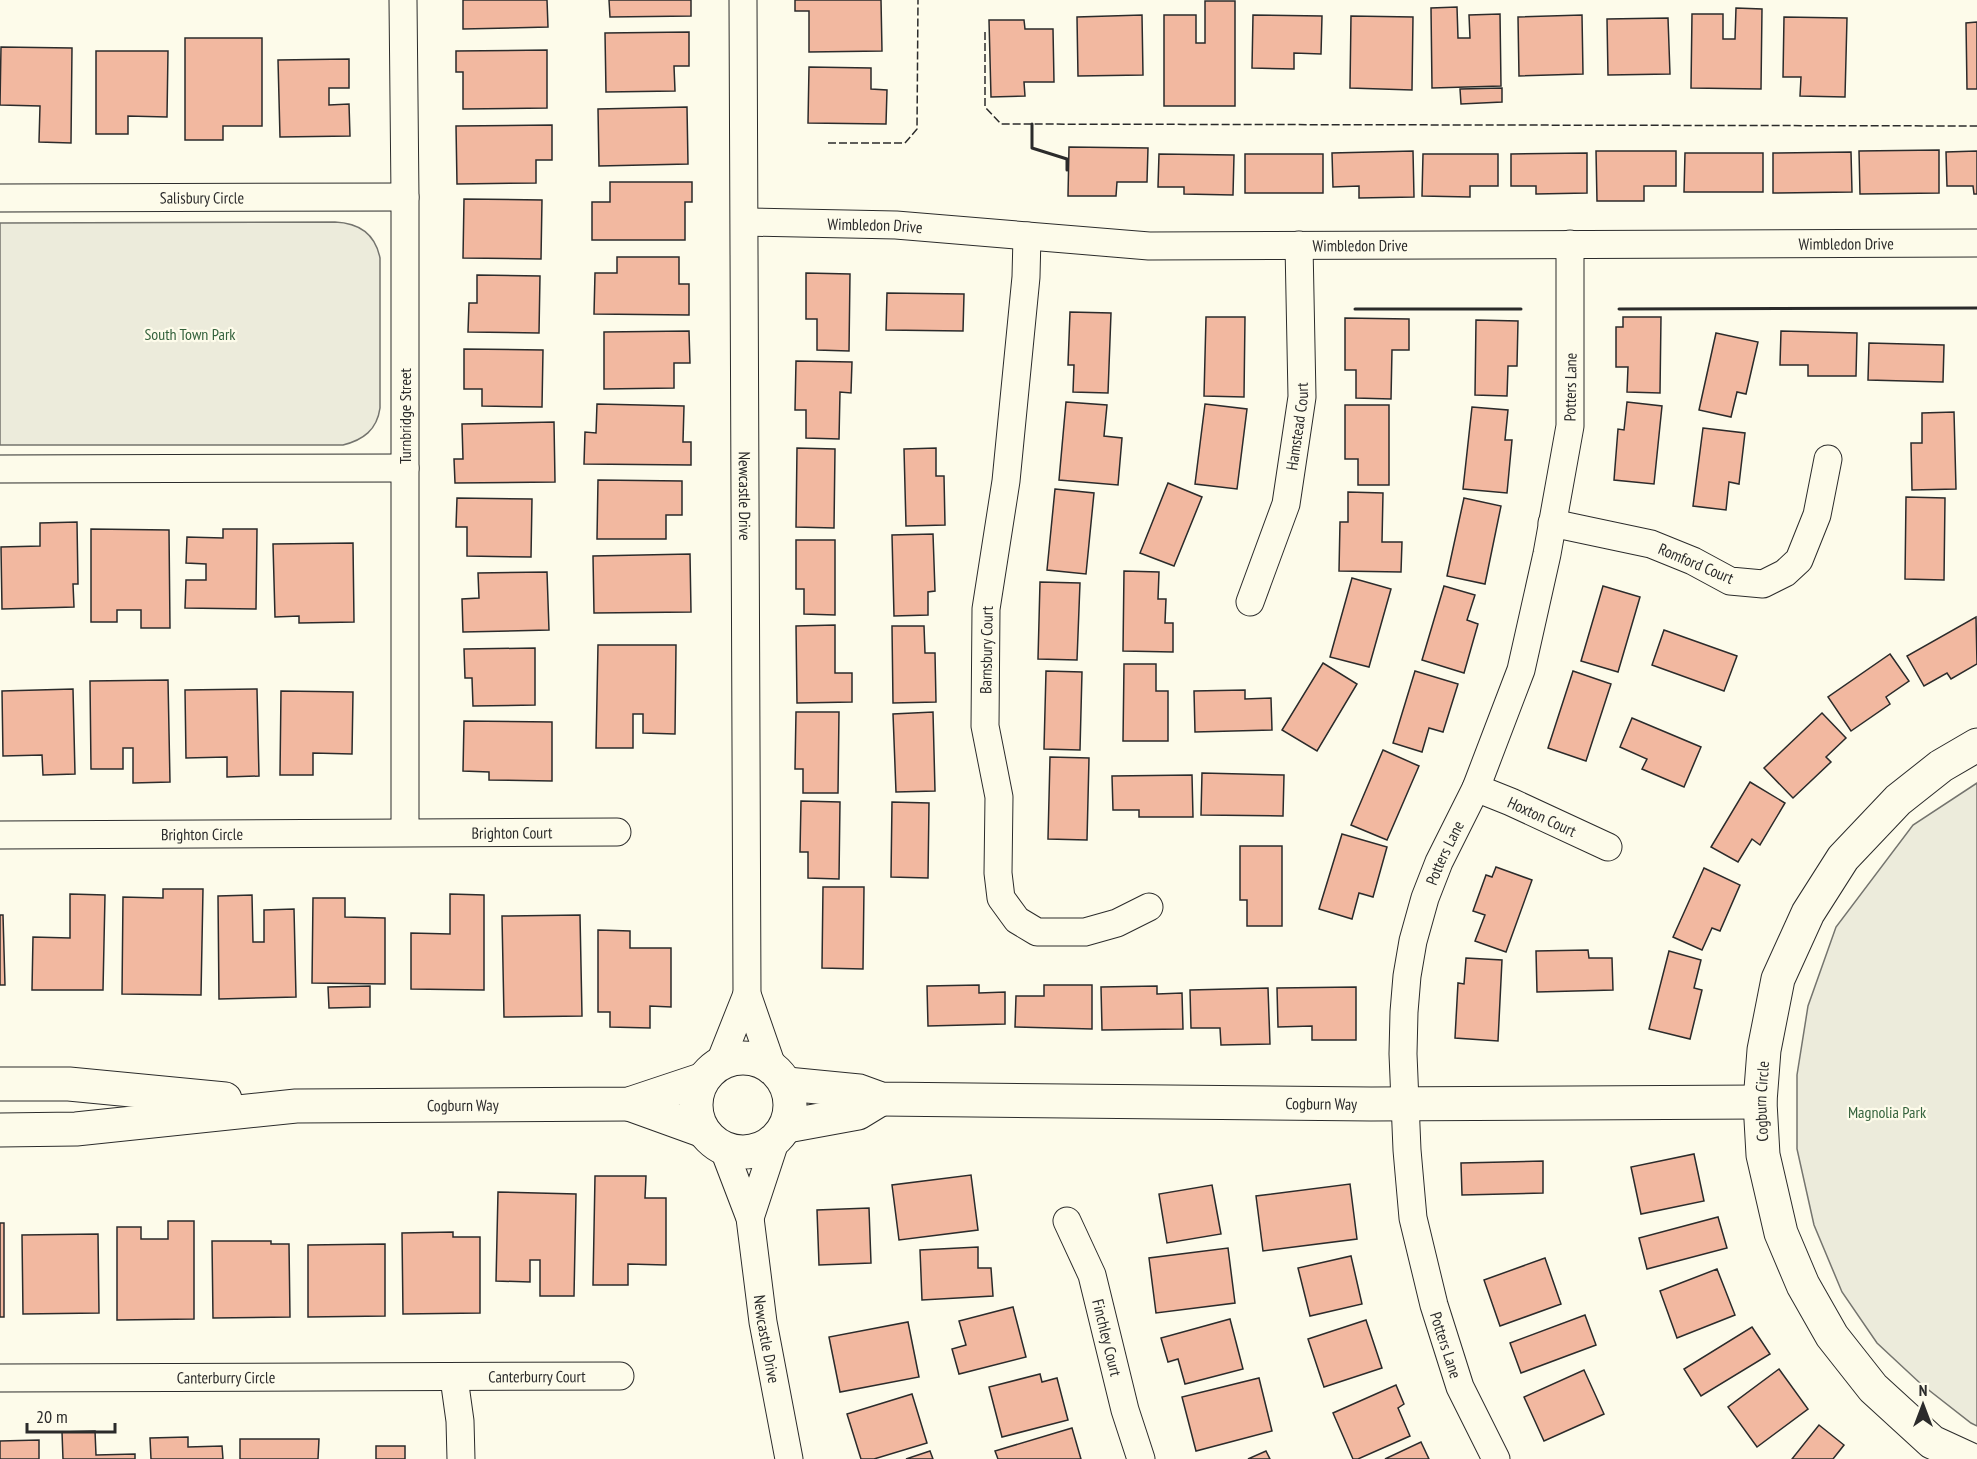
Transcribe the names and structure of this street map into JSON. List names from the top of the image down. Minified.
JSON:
{"streets":{"street":["Salisbury Circle","Wimbledon Drive","Potters Lane","Turnbridge Street","Hamstead Court","Newcastle Drive","Romford Court","Barnsbury Court","Hoxton Court","Brighton Court","Brighton Circle","Cogburn Circle","Cogburn Way","Finchley Court","Canterburry Court","Canterburry Circle"]},"crossings":[["Salisbury Circle","Turnbridge Street"],["Wimbledon Drive","Potters Lane"],["Wimbledon Drive","Hamstead Court"],["Wimbledon Drive","Newcastle Drive"],["Wimbledon Drive","Barnsbury Court"],["Potters Lane","Romford Court"],["Potters Lane","Hoxton Court"],["Potters Lane","Cogburn Way"],["Turnbridge Street","Brighton Court"],["Turnbridge Street","Brighton Circle"],["Newcastle Drive","Cogburn Way"],["Brighton Court","Brighton Circle"],["Cogburn Circle","Cogburn Way"],["Canterburry Court","Canterburry Circle"]],"parks":["South Town Park","Magnolia Park"],"scale_bar":"20 m","north":"top"}
